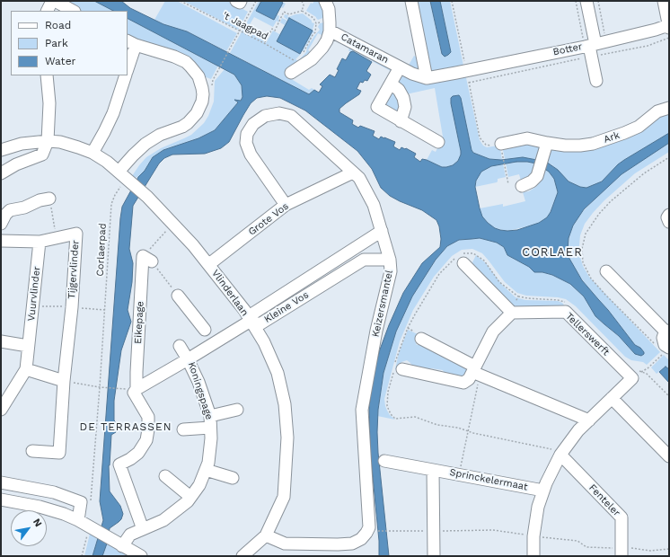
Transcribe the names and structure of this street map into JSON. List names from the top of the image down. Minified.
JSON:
{"streets":{"street":["Catamaran","Botter","Ark","Grote Vos","Tijgervlinder","Vlinderlaan","Vuurvlinder","Keizersmantel","Kleine Vos","Eikepage","Tellerswerft","Koningspage","Sprinckelermaat","Fenteler"],"path":["'t Jaagpad","Corlaerpad"]},"crossings":[["Catamaran","Botter"],["Grote Vos","Vlinderlaan"],["Grote Vos","Keizersmantel"],["Corlaerpad","Vlinderlaan"],["Tijgervlinder","Vuurvlinder"],["Vlinderlaan","Keizersmantel"],["Vlinderlaan","Kleine Vos"],["Vlinderlaan","Koningspage"],["Keizersmantel","Kleine Vos"],["Kleine Vos","Koningspage"]],"districts":["CORLAER","DE TERRASSEN"],"legend":["Road","Park","Water"],"north":"top right"}
